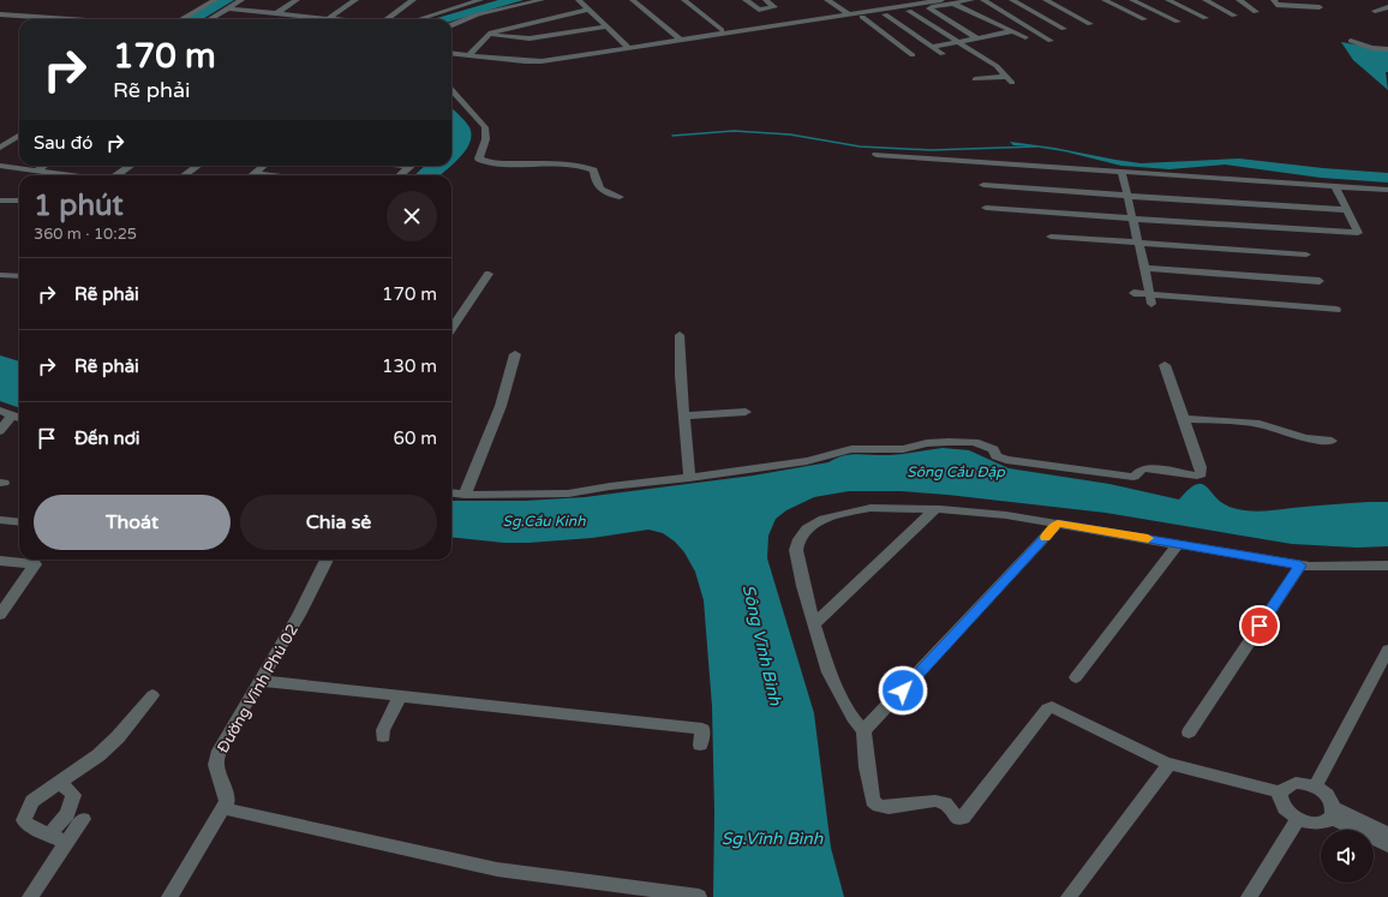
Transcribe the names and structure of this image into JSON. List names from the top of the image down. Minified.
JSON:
{"streets":{"street":["Đường Vĩnh Phú 02"]},"water":["Sông Cầu Đập","Sg.Cầu Kinh","Sông Vĩnh Bình","Sg.Vĩnh Bình"],"page":{"turn":["170 m","Rẽ phải"],"then":"Sau đó","heading":["1 phút","360 m · 10:25"],"list":[{"name":"Rẽ phải","value":"170 m"},{"name":"Rẽ phải","value":"130 m"},{"name":"Đến nơi","value":"60 m"}],"buttons":["Thoát","Chia sẻ"]}}
